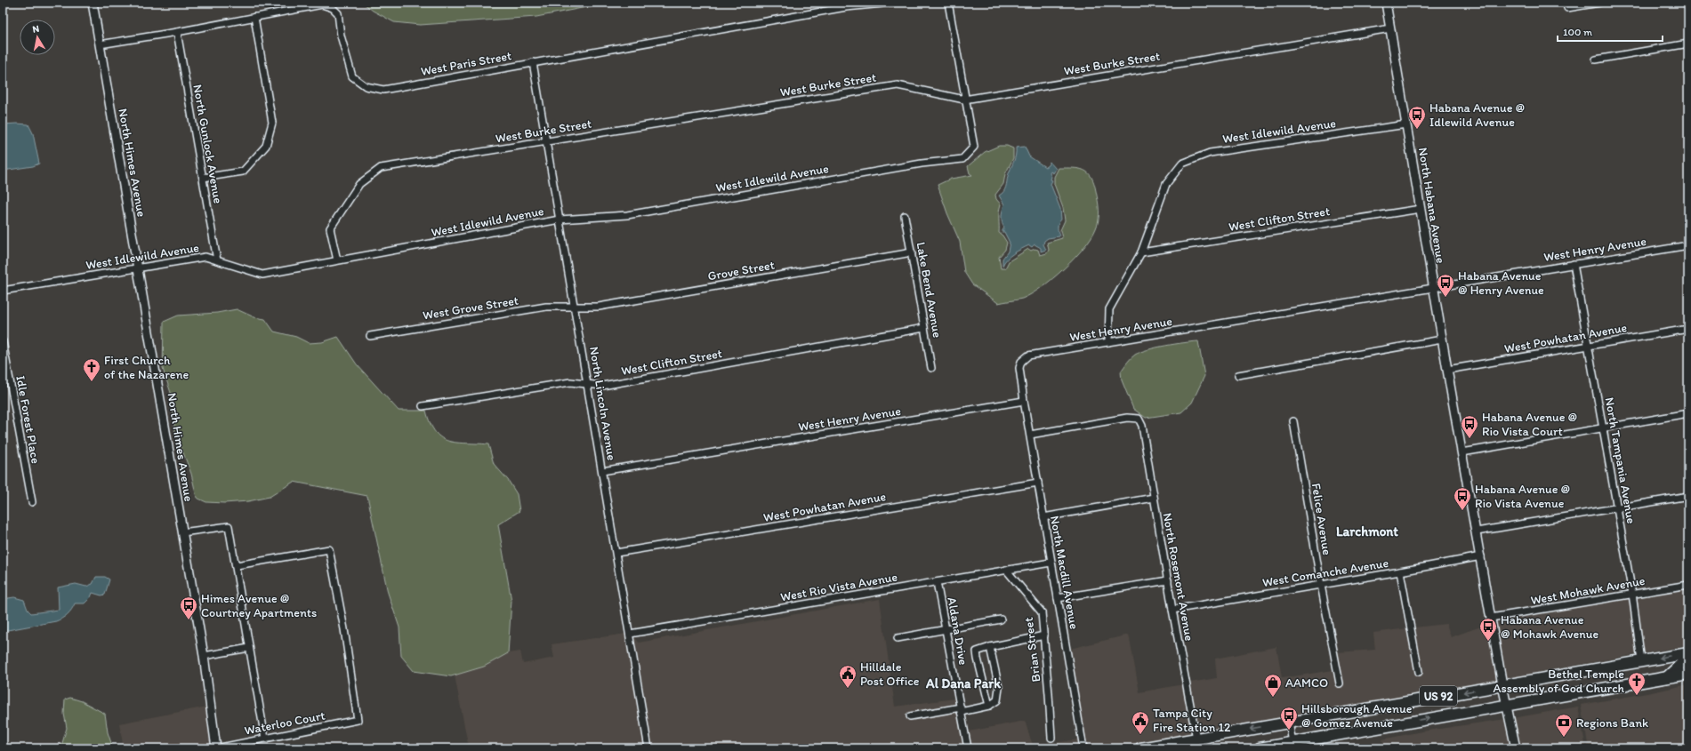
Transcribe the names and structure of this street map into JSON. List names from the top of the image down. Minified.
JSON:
{"streets":{"main road":["US 92"],"street":["West Paris Street","West Burke Street","West Idlewild Avenue","North Gunlock Avenue","North Himes Avenue","North Habana Avenue","West Clifton Street","West Henry Avenue","Grove Street","Lake Bend Avenue","West Grove Street","West Powhatan Avenue","North Lincoln Avenue","Idle Forest Place","North Tampania Avenue","Felice Avenue","North Macdill Avenue","West Comanche Avenue","North Rosemont Avenue","West Rio Vista Avenue","West Mohawk Avenue","Aldana Drive","Brian Street","Waterloo Court"]},"crossings":[["West Paris Street","North Gunlock Avenue"],["West Paris Street","North Himes Avenue"],["West Paris Street","North Lincoln Avenue"],["West Burke Street","West Idlewild Avenue"],["West Burke Street","North Habana Avenue"],["West Burke Street","North Lincoln Avenue"],["West Idlewild Avenue","North Gunlock Avenue"],["West Idlewild Avenue","North Himes Avenue"],["West Idlewild Avenue","North Habana Avenue"],["West Idlewild Avenue","West Clifton Street"],["West Idlewild Avenue","West Henry Avenue"],["West Idlewild Avenue","North Lincoln Avenue"],["North Himes Avenue","Waterloo Court"],["North Habana Avenue","West Clifton Street"],["North Habana Avenue","West Henry Avenue"],["North Habana Avenue","West Powhatan Avenue"],["North Habana Avenue","West Comanche Avenue"],["North Habana Avenue","West Mohawk Avenue"],["North Habana Avenue","US 92"],["West Clifton Street","Lake Bend Avenue"],["West Clifton Street","North Lincoln Avenue"],["West Henry Avenue","North Lincoln Avenue"],["West Henry Avenue","North Tampania Avenue"],["West Henry Avenue","North Macdill Avenue"],["Grove Street","Lake Bend Avenue"],["Grove Street","West Grove Street"],["Grove Street","North Lincoln Avenue"],["West Grove Street","North Lincoln Avenue"],["West Powhatan Avenue","North Lincoln Avenue"],["West Powhatan Avenue","North Tampania Avenue"],["West Powhatan Avenue","North Macdill Avenue"],["North Lincoln Avenue","West Rio Vista Avenue"],["North Tampania Avenue","West Mohawk Avenue"],["North Tampania Avenue","US 92"],["Felice Avenue","West Comanche Avenue"],["North Macdill Avenue","North Rosemont Avenue"],["North Macdill Avenue","West Rio Vista Avenue"],["West Comanche Avenue","North Rosemont Avenue"],["North Rosemont Avenue","US 92"],["West Rio Vista Avenue","Aldana Drive"],["West Rio Vista Avenue","Brian Street"]],"districts":["Larchmont","Al Dana Park"],"places":{"bus stop":["Habana Avenue @ Idlewild Avenue","Habana Avenue @ Henry Avenue","Habana Avenue @ Rio Vista Court","Habana Avenue @ Rio Vista Avenue","Himes Avenue @ Courtney Apartments","Habana Avenue @ Mohawk Avenue","Hillsborough Avenue @ Gomez Avenue"],"church":["First Church of the Nazarene","Bethel Temple Assembly of God Church"],"public building":["Hilldale Post Office","Tampa City Fire Station 12"],"shop":["AAMCO"],"bank":["Regions Bank"]},"scale_bar":"100 m","north":"top"}
